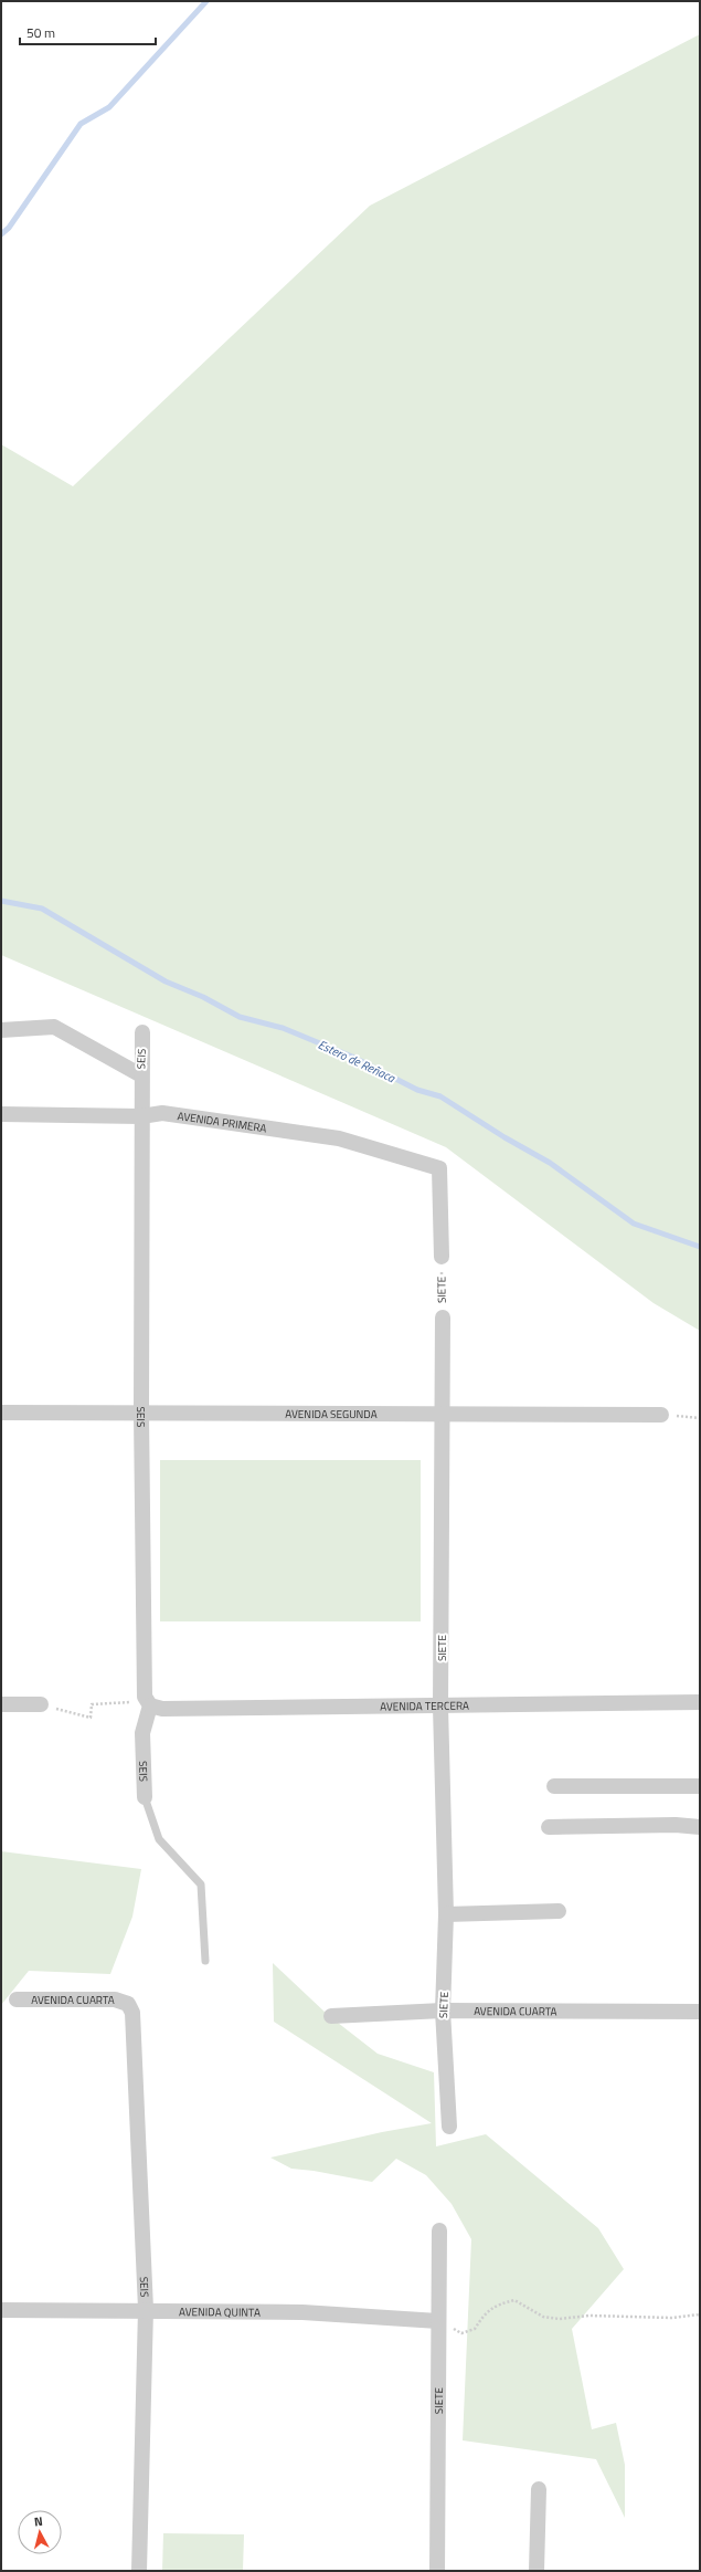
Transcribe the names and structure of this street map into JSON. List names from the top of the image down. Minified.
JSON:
{"streets":{"street":["SEIS","AVENIDA PRIMERA","SIETE","AVENIDA SEGUNDA","AVENIDA TERCERA","AVENIDA CUARTA","AVENIDA QUINTA"]},"crossings":[["SEIS","AVENIDA PRIMERA"],["SEIS","AVENIDA SEGUNDA"],["SEIS","AVENIDA TERCERA"],["SEIS","AVENIDA CUARTA"],["SEIS","AVENIDA QUINTA"],["AVENIDA PRIMERA","SIETE"],["SIETE","AVENIDA SEGUNDA"],["SIETE","AVENIDA TERCERA"],["SIETE","AVENIDA CUARTA"],["SIETE","AVENIDA QUINTA"]],"water":["Estero de Reñaca"],"scale_bar":"50 m","north":"top"}
